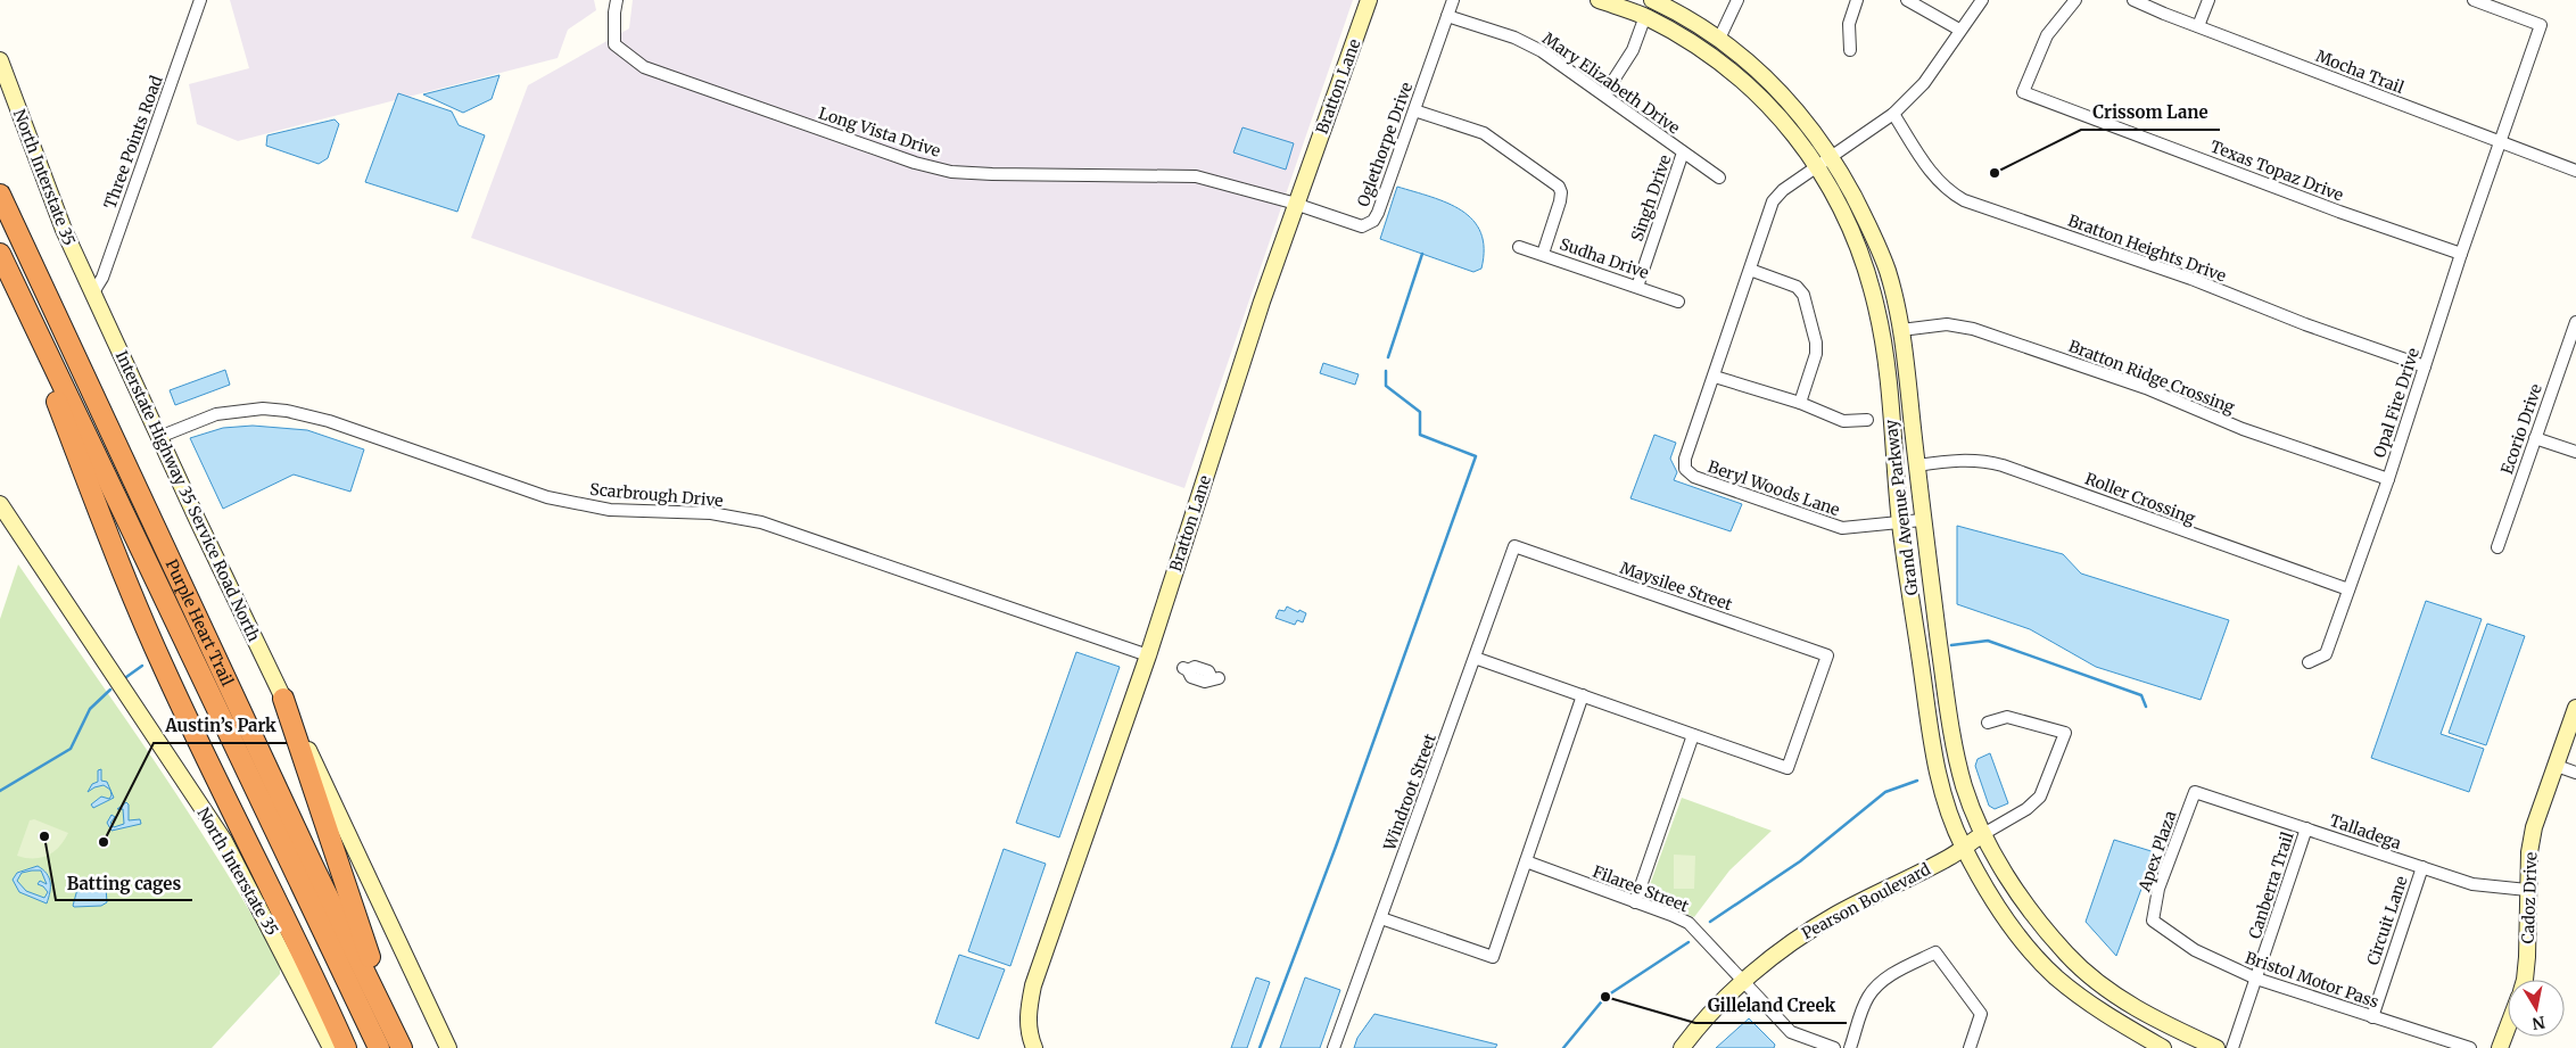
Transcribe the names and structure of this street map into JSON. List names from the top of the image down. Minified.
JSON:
{"streets":{"highway":["Purple Heart Trail"],"street":["Mocha Trail","Mary Elizabeth Drive","Bratton Lane","Long Vista Drive","Three Points Road","Oglethorpe Drive","Texas Topaz Drive","North Interstate 35","Singh Drive","Bratton Heights Drive","Sudha Drive","Bratton Ridge Crossing","Opal Fire Drive","Ecorio Drive","Beryl Woods Lane","Scarbrough Drive","Interstate Highway 35 Service Road North","Roller Crossing","Grand Avenue Parkway","Maysilee Street","Windroot Street","Talladega","Apex Plaza","Canberra Trail","Filaree Street","Cadoz Drive","Pearson Boulevard","Circuit Lane","Bristol Motor Pass"]},"crossings":[["Mocha Trail","Opal Fire Drive"],["Mary Elizabeth Drive","Oglethorpe Drive"],["Mary Elizabeth Drive","Singh Drive"],["Bratton Lane","Long Vista Drive"],["Bratton Lane","Oglethorpe Drive"],["Bratton Lane","Scarbrough Drive"],["Long Vista Drive","Oglethorpe Drive"],["Three Points Road","North Interstate 35"],["Three Points Road","Interstate Highway 35 Service Road North"],["Texas Topaz Drive","Opal Fire Drive"],["North Interstate 35","Interstate Highway 35 Service Road North"],["Singh Drive","Sudha Drive"],["Bratton Heights Drive","Opal Fire Drive"],["Bratton Ridge Crossing","Opal Fire Drive"],["Bratton Ridge Crossing","Grand Avenue Parkway"],["Opal Fire Drive","Roller Crossing"],["Beryl Woods Lane","Grand Avenue Parkway"],["Scarbrough Drive","Interstate Highway 35 Service Road North"],["Roller Crossing","Grand Avenue Parkway"],["Grand Avenue Parkway","Pearson Boulevard"],["Maysilee Street","Windroot Street"],["Talladega","Apex Plaza"],["Talladega","Canberra Trail"],["Talladega","Cadoz Drive"],["Talladega","Circuit Lane"],["Apex Plaza","Bristol Motor Pass"],["Canberra Trail","Bristol Motor Pass"],["Filaree Street","Pearson Boulevard"],["Circuit Lane","Bristol Motor Pass"]],"places":["Crissom Lane","Batting cages","Austin’s Park","Gilleland Creek"],"north":"bottom"}
